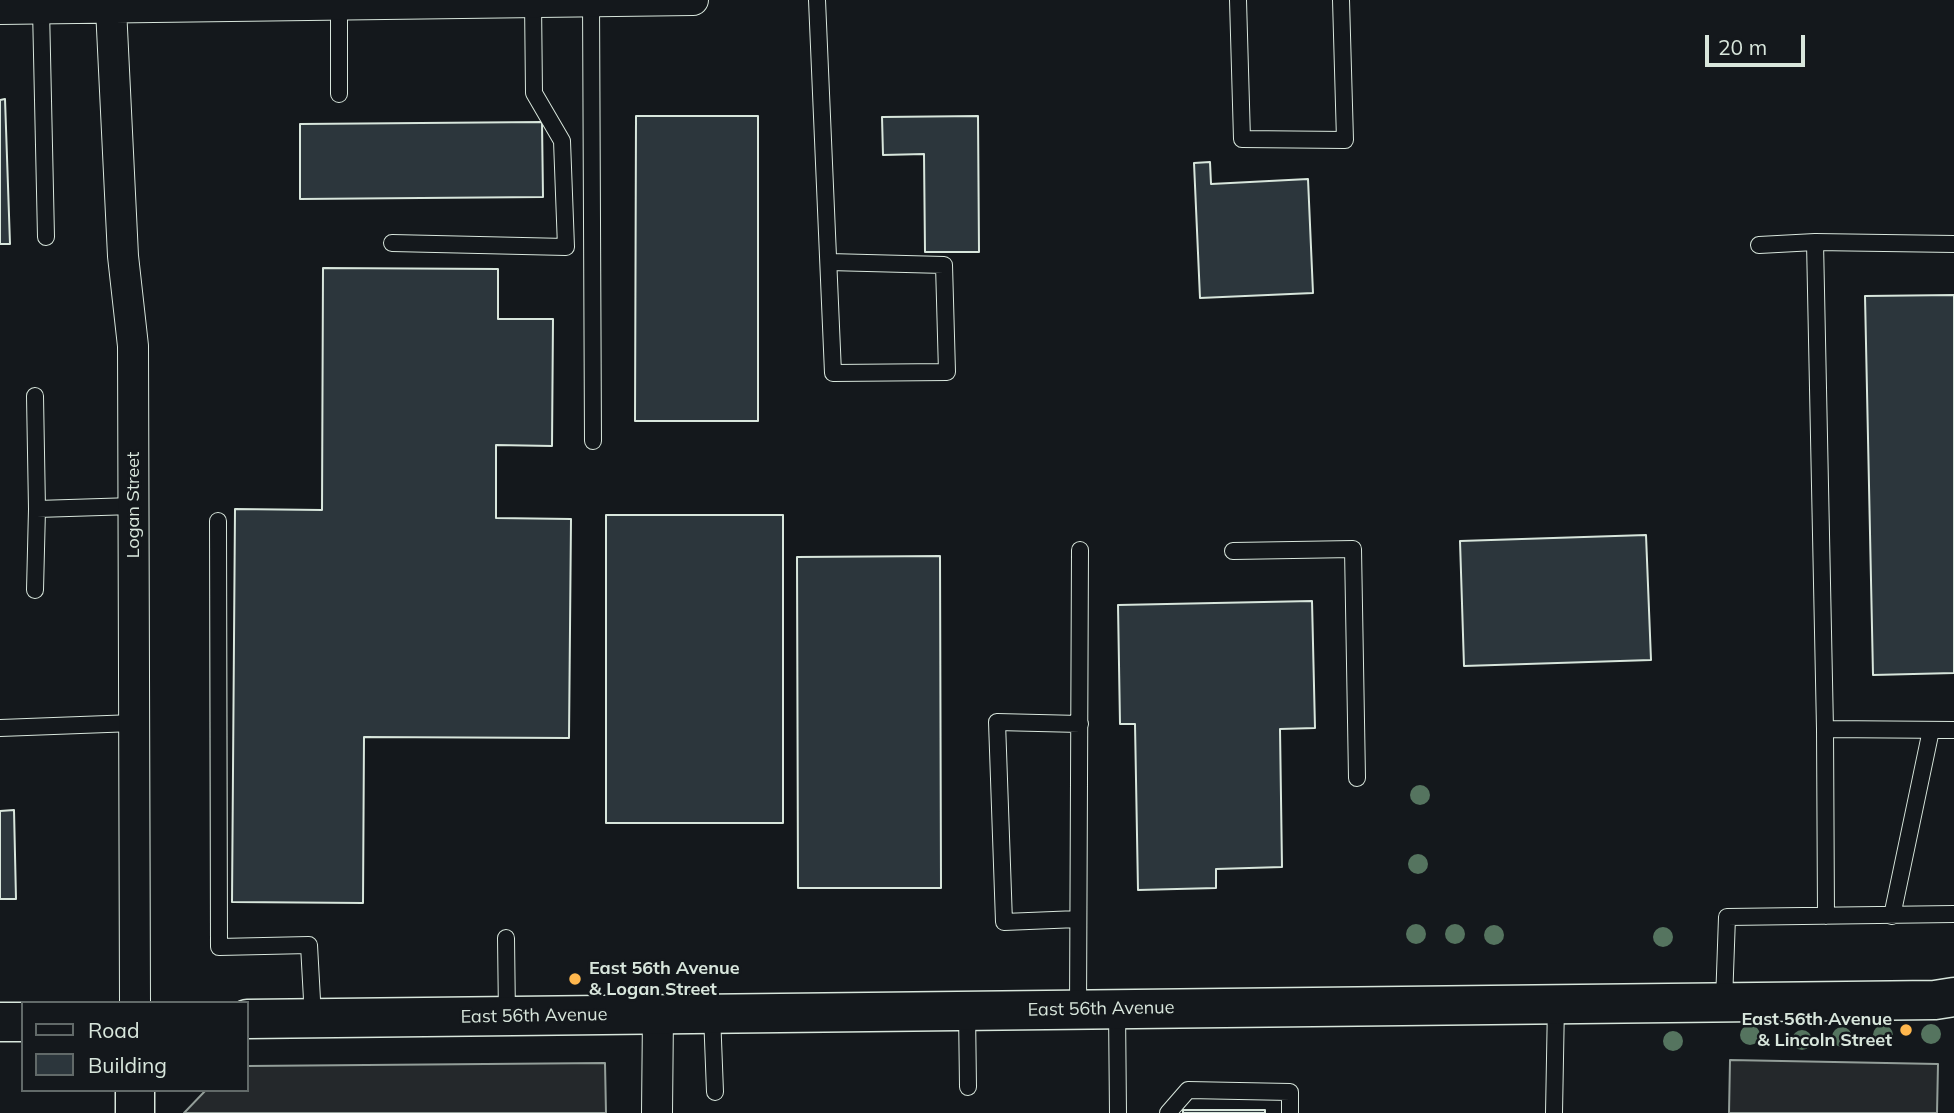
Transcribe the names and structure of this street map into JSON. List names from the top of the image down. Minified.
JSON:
{"streets":{"street":["Logan Street","East 56th Avenue"]},"places":["East 56th Avenue & Logan Street","East 56th Avenue & Lincoln Street"],"legend":["Road","Building"],"scale_bar":"20 m"}
